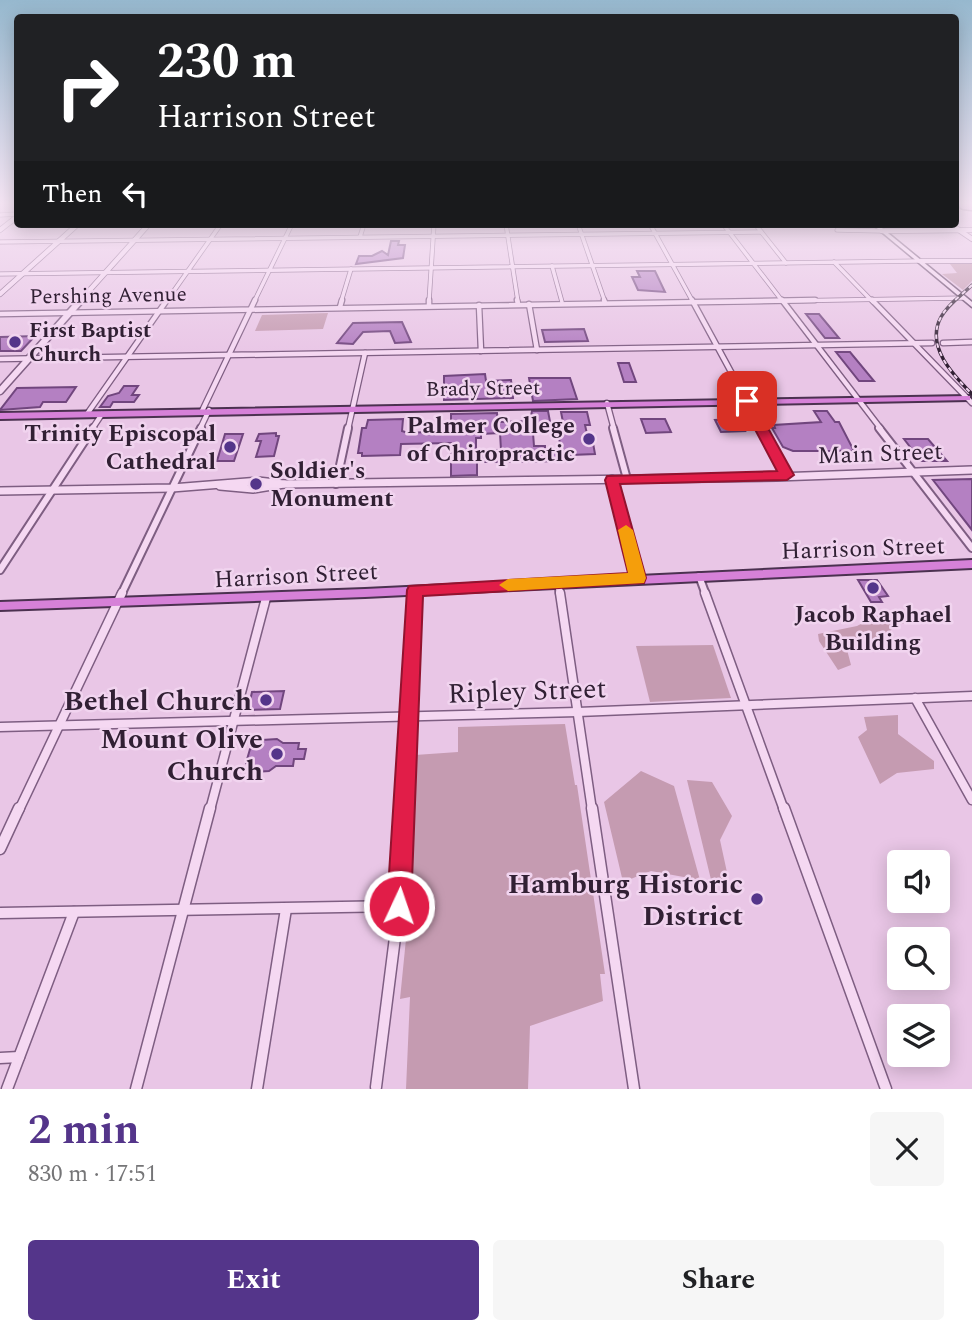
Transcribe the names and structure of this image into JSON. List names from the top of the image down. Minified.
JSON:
{"streets":{"highway":["Brady Street","Harrison Street"],"street":["Pershing Avenue","Main Street","Ripley Street"]},"places":["First Baptist Church","Palmer College of Chiropractic","Trinity Episcopal Cathedral","Soldier's Monument","Jacob Raphael Building","Bethel Church","Mount Olive Church","Hamburg Historic District"],"page":{"turn":["230 m","Harrison Street"],"then":"Then","heading":["2 min","830 m · 17:51"],"buttons":["Exit","Share"]}}
